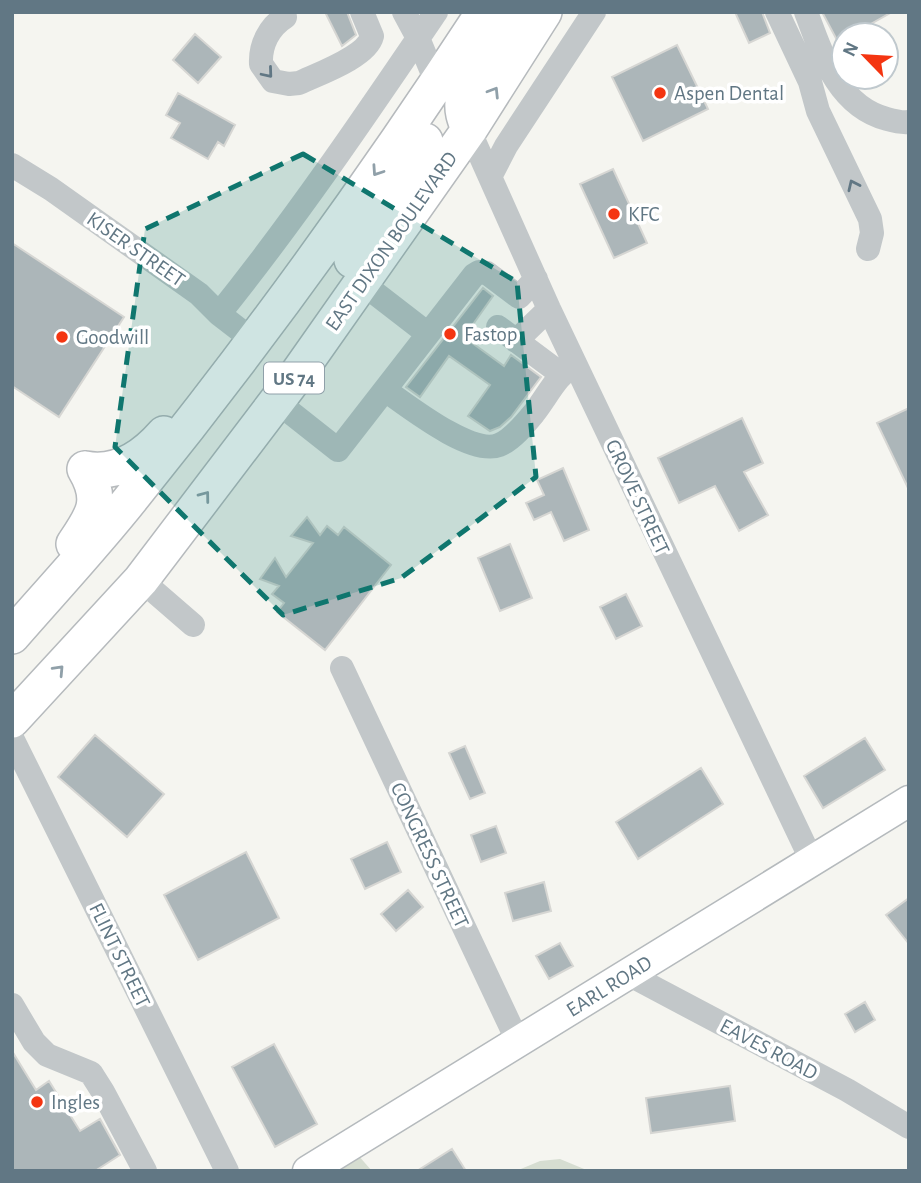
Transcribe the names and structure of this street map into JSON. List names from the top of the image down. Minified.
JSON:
{"streets":{"highway":["EAST DIXON BOULEVARD","US 74"],"main road":["EARL ROAD"],"street":["KISER STREET","GROVE STREET","CONGRESS STREET","FLINT STREET","EAVES ROAD"]},"crossings":[["EAST DIXON BOULEVARD","GROVE STREET"],["KISER STREET","US 74"],["GROVE STREET","EARL ROAD"],["CONGRESS STREET","EARL ROAD"],["EARL ROAD","EAVES ROAD"]],"places":["Aspen Dental","KFC","Fastop","Goodwill","Ingles"],"north":"top left"}
